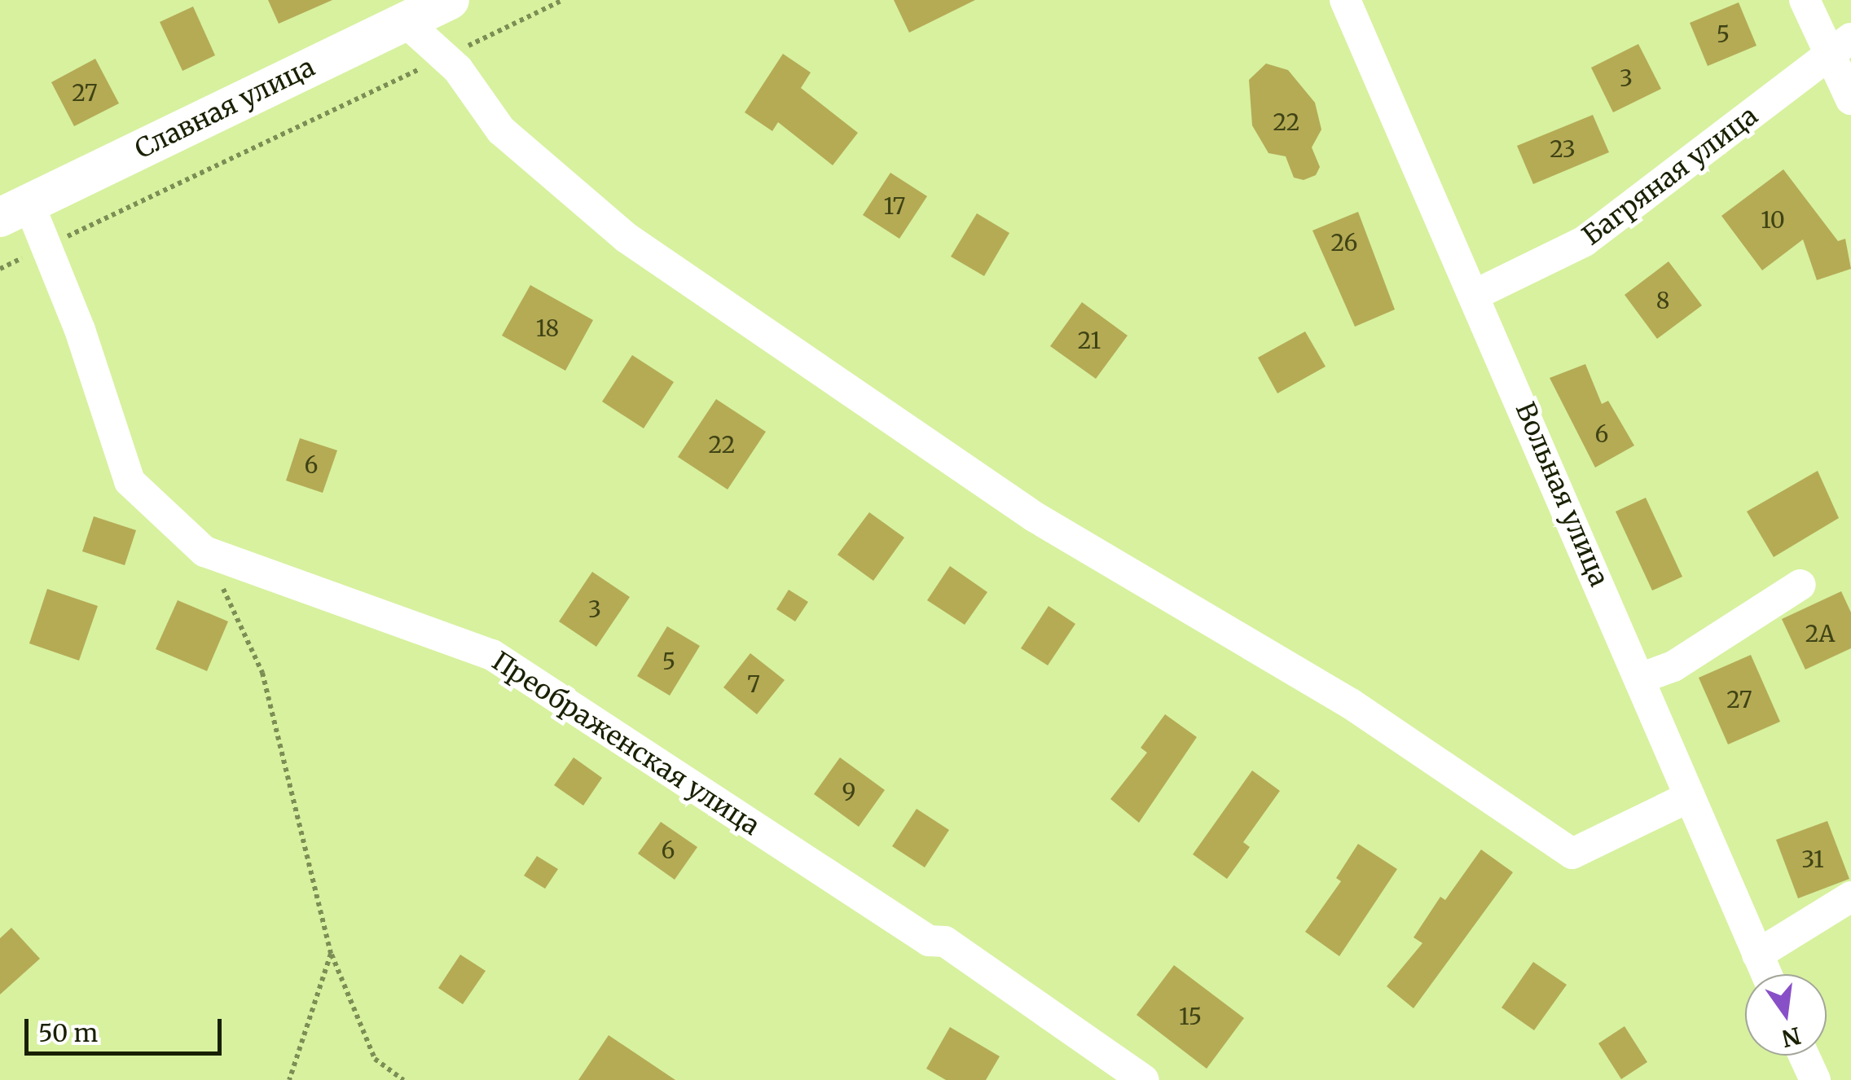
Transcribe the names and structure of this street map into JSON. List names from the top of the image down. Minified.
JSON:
{"streets":{"street":["Славная улица","Багряная улица","Вольная улица","Преображенская улица"]},"crossings":[["Славная улица","Преображенская улица"],["Багряная улица","Вольная улица"]],"house_numbers":["5","3","27","22","23","17","10","26","8","18","21","6","22","6","3","2А","5","7","27","9","6","31","15"],"scale_bar":"50 m","north":"bottom"}
